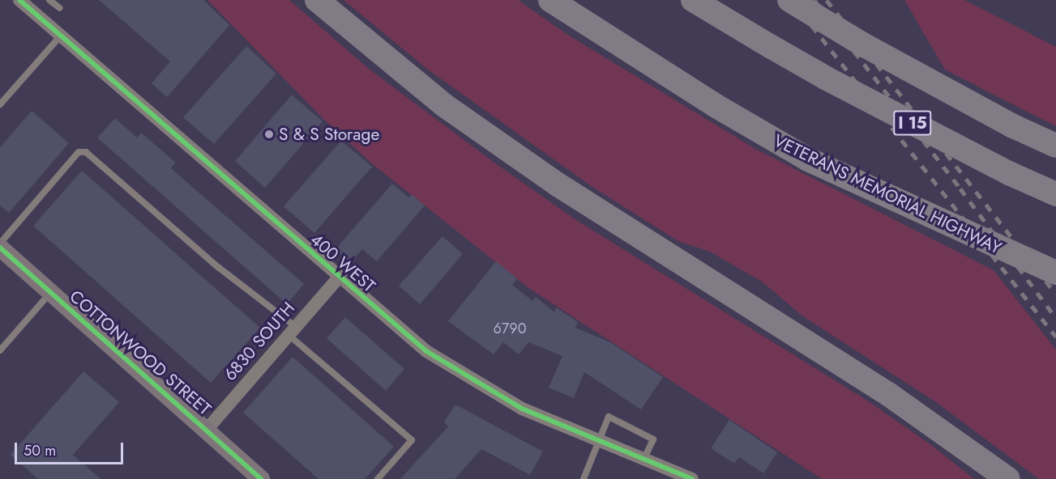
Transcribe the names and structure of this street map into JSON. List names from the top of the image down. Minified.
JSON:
{"streets":{"highway":["I 15","VETERANS MEMORIAL HIGHWAY"],"street":["400 WEST","6830 SOUTH","COTTONWOOD STREET"]},"crossings":[["400 WEST","6830 SOUTH"],["6830 SOUTH","COTTONWOOD STREET"]],"places":["S & S Storage"],"house_numbers":["6790"],"scale_bar":"50 m"}
